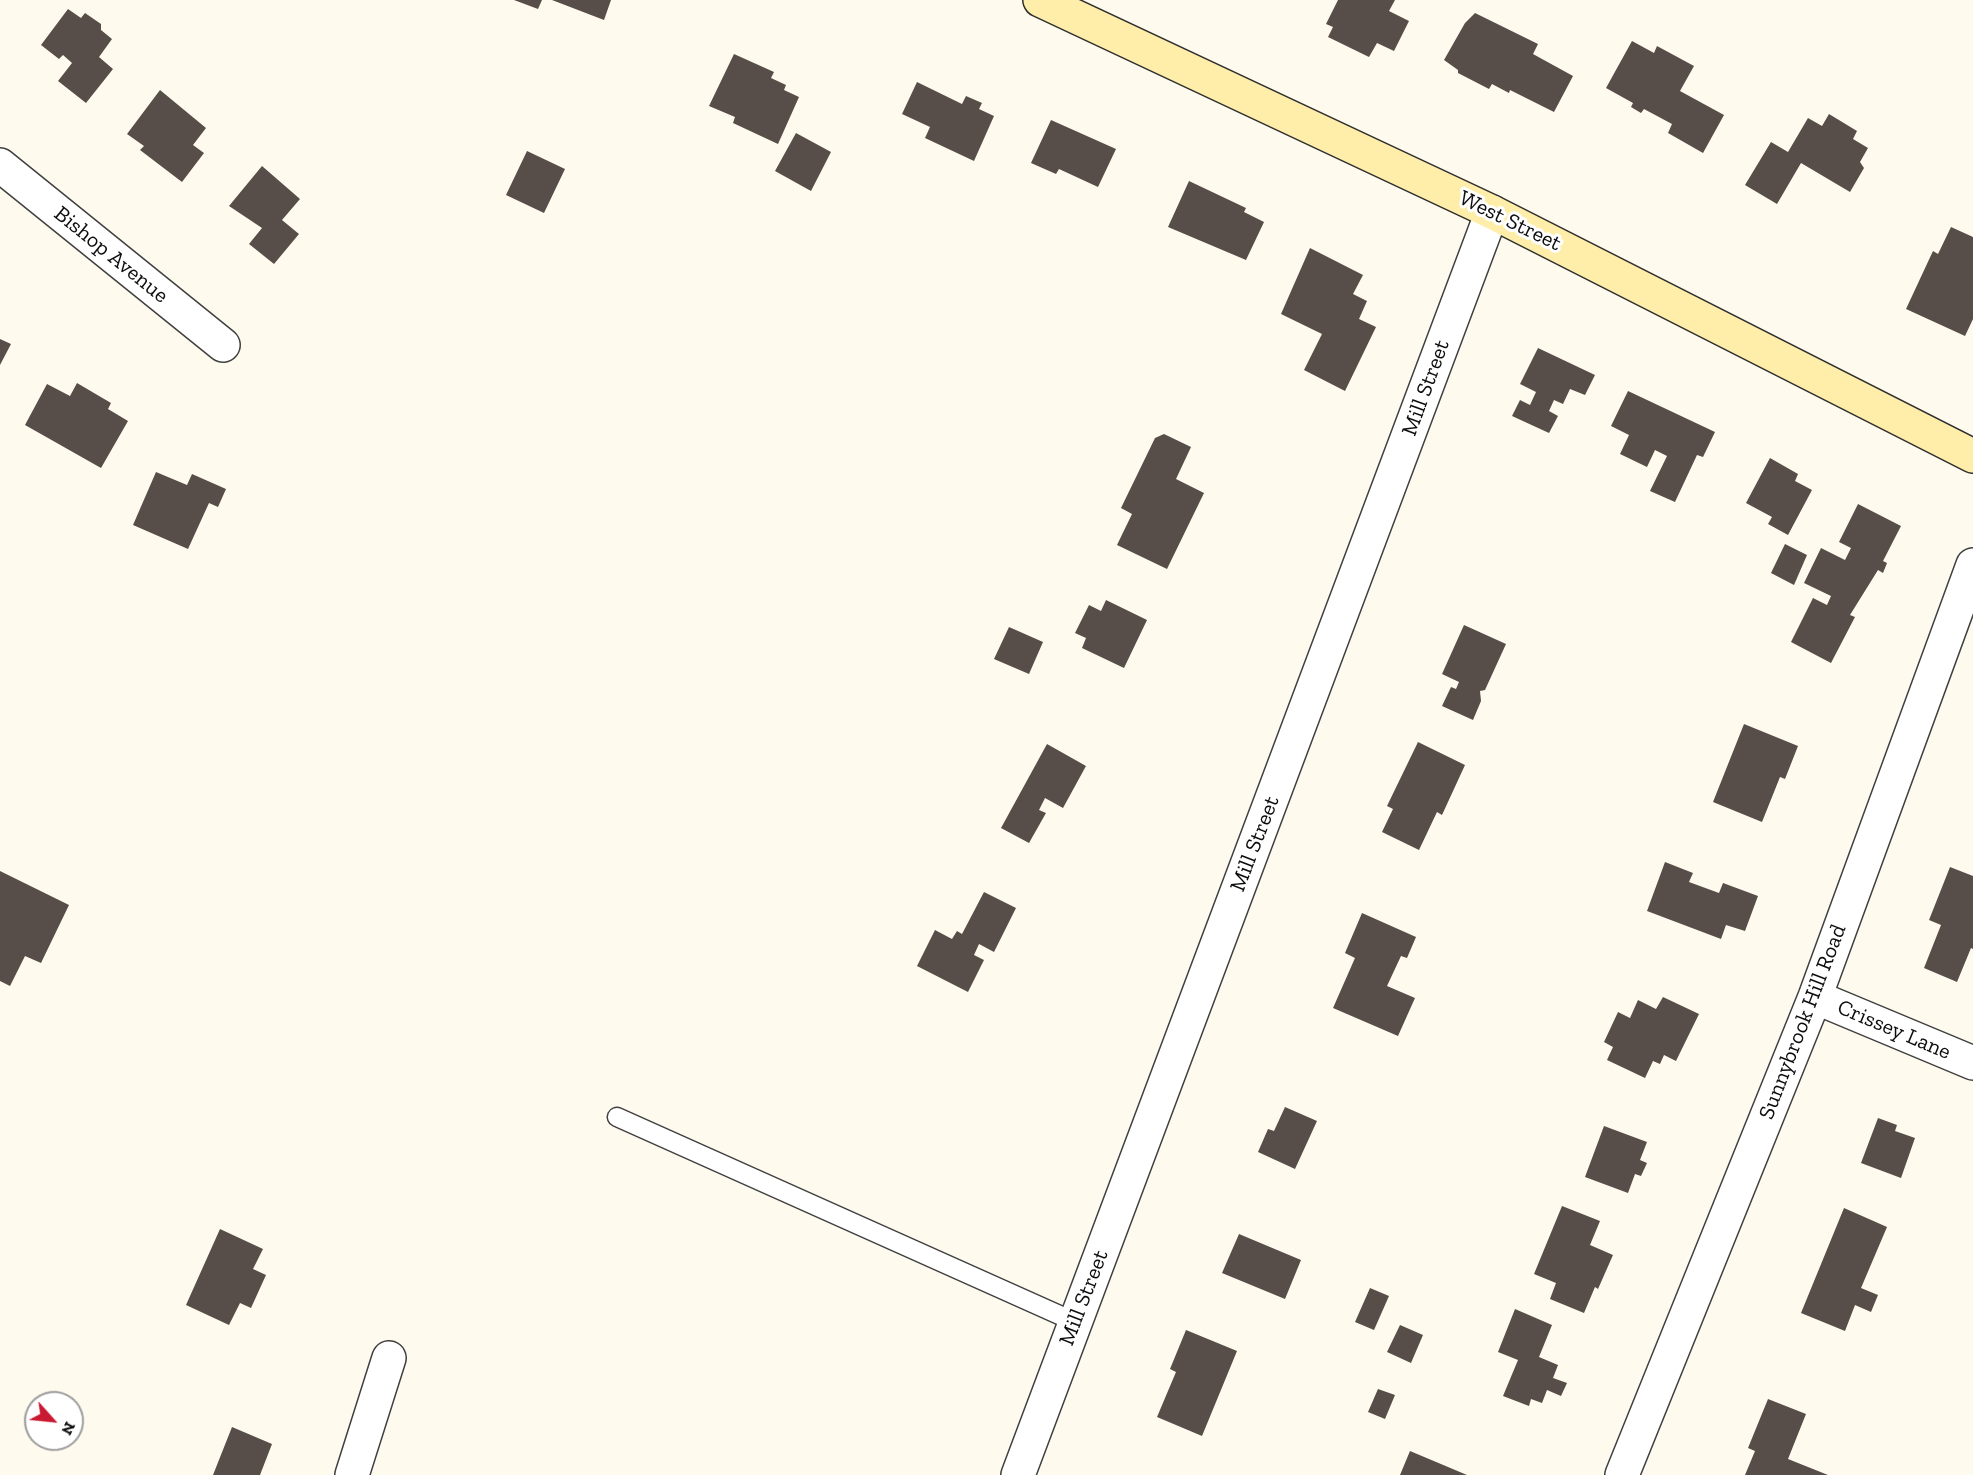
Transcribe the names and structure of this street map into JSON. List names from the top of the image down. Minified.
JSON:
{"streets":{"main road":["West Street"],"street":["Bishop Avenue","Mill Street","Sunnybrook Hill Road","Crissey Lane"]},"crossings":[["West Street","Mill Street"],["Sunnybrook Hill Road","Crissey Lane"]],"north":"bottom right"}
